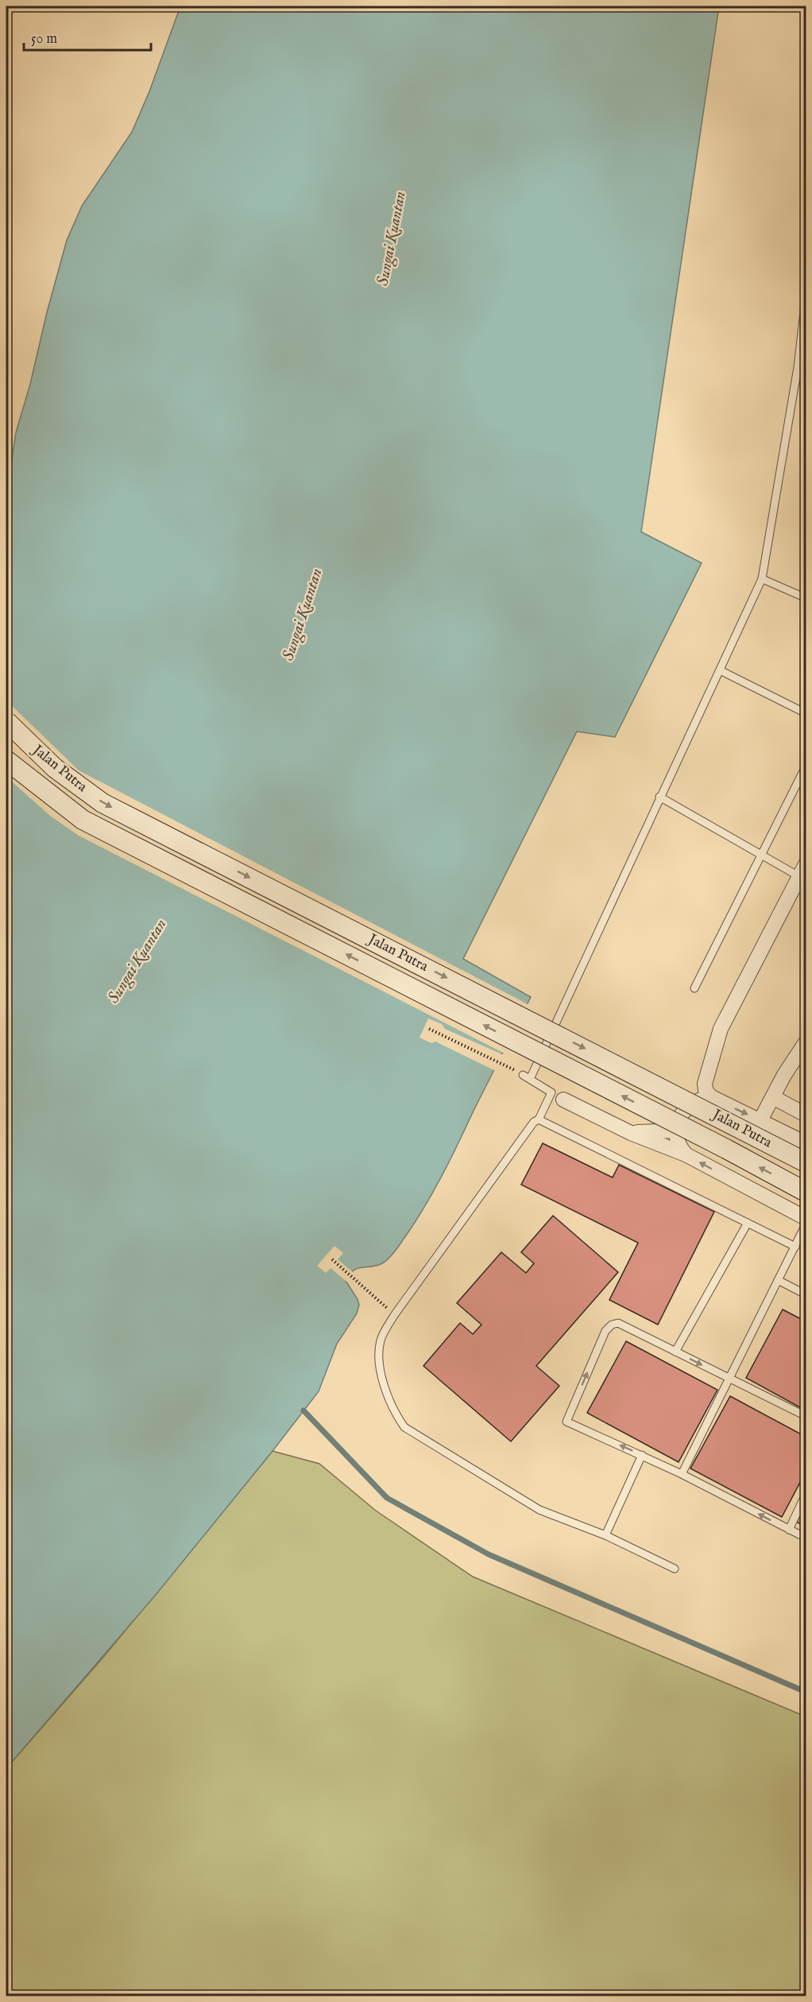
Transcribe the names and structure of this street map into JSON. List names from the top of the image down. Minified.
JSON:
{"streets":{"main road":["Jalan Putra"]},"water":["Sungai Kuantan"],"scale_bar":"50 m"}
